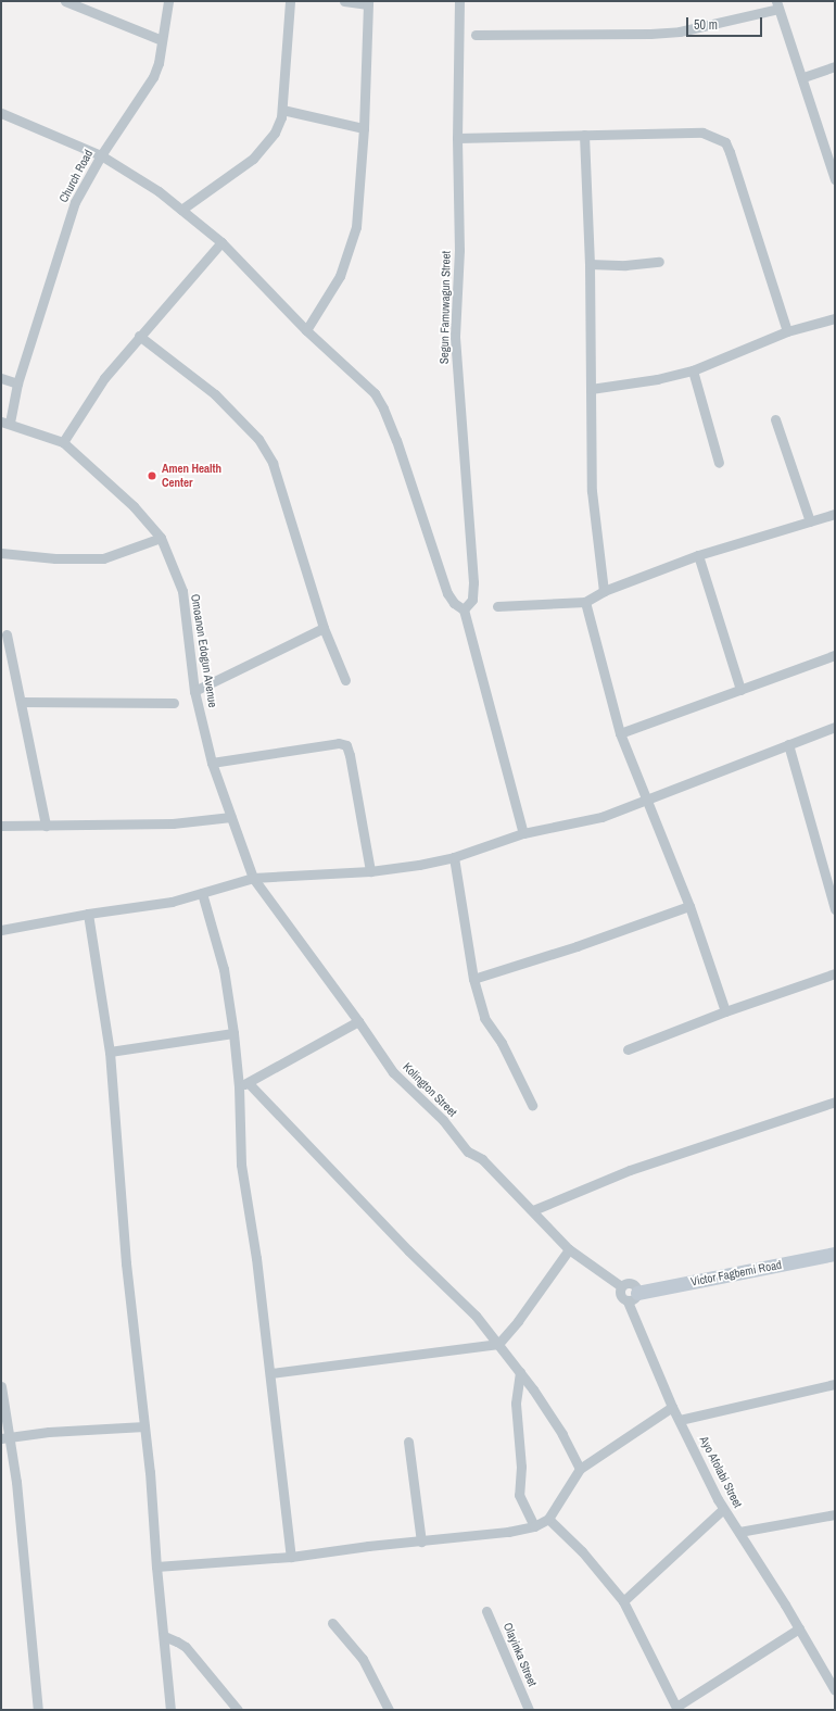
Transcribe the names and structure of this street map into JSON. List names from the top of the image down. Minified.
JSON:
{"streets":{"street":["Church Road","Segun Famuwagun Street","Omoanon Edogun Avenue","Kolington Street","Victor Fagbemi Road","Ayo Afolabi Street","Olayinka Street"]},"crossings":[["Church Road","Omoanon Edogun Avenue"],["Omoanon Edogun Avenue","Kolington Street"],["Kolington Street","Victor Fagbemi Road"],["Kolington Street","Ayo Afolabi Street"],["Victor Fagbemi Road","Ayo Afolabi Street"]],"places":["Amen Health Center"],"scale_bar":"50 m"}
